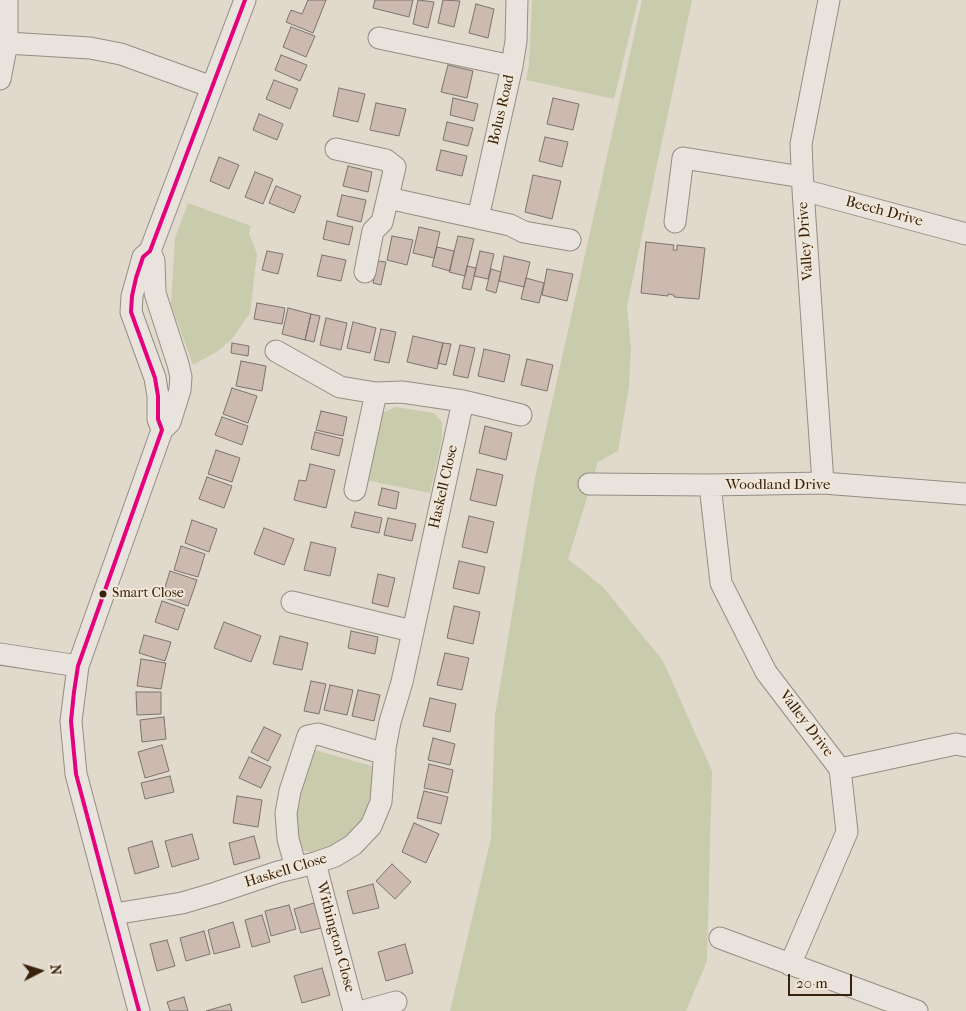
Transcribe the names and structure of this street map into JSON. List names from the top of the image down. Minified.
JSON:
{"streets":{"street":["Bolus Road","Beech Drive","Valley Drive","Woodland Drive","Haskell Close","Withington Close"]},"crossings":[["Beech Drive","Valley Drive"],["Valley Drive","Woodland Drive"],["Haskell Close","Withington Close"]],"places":["Smart Close"],"scale_bar":"20 m","north":"right"}
